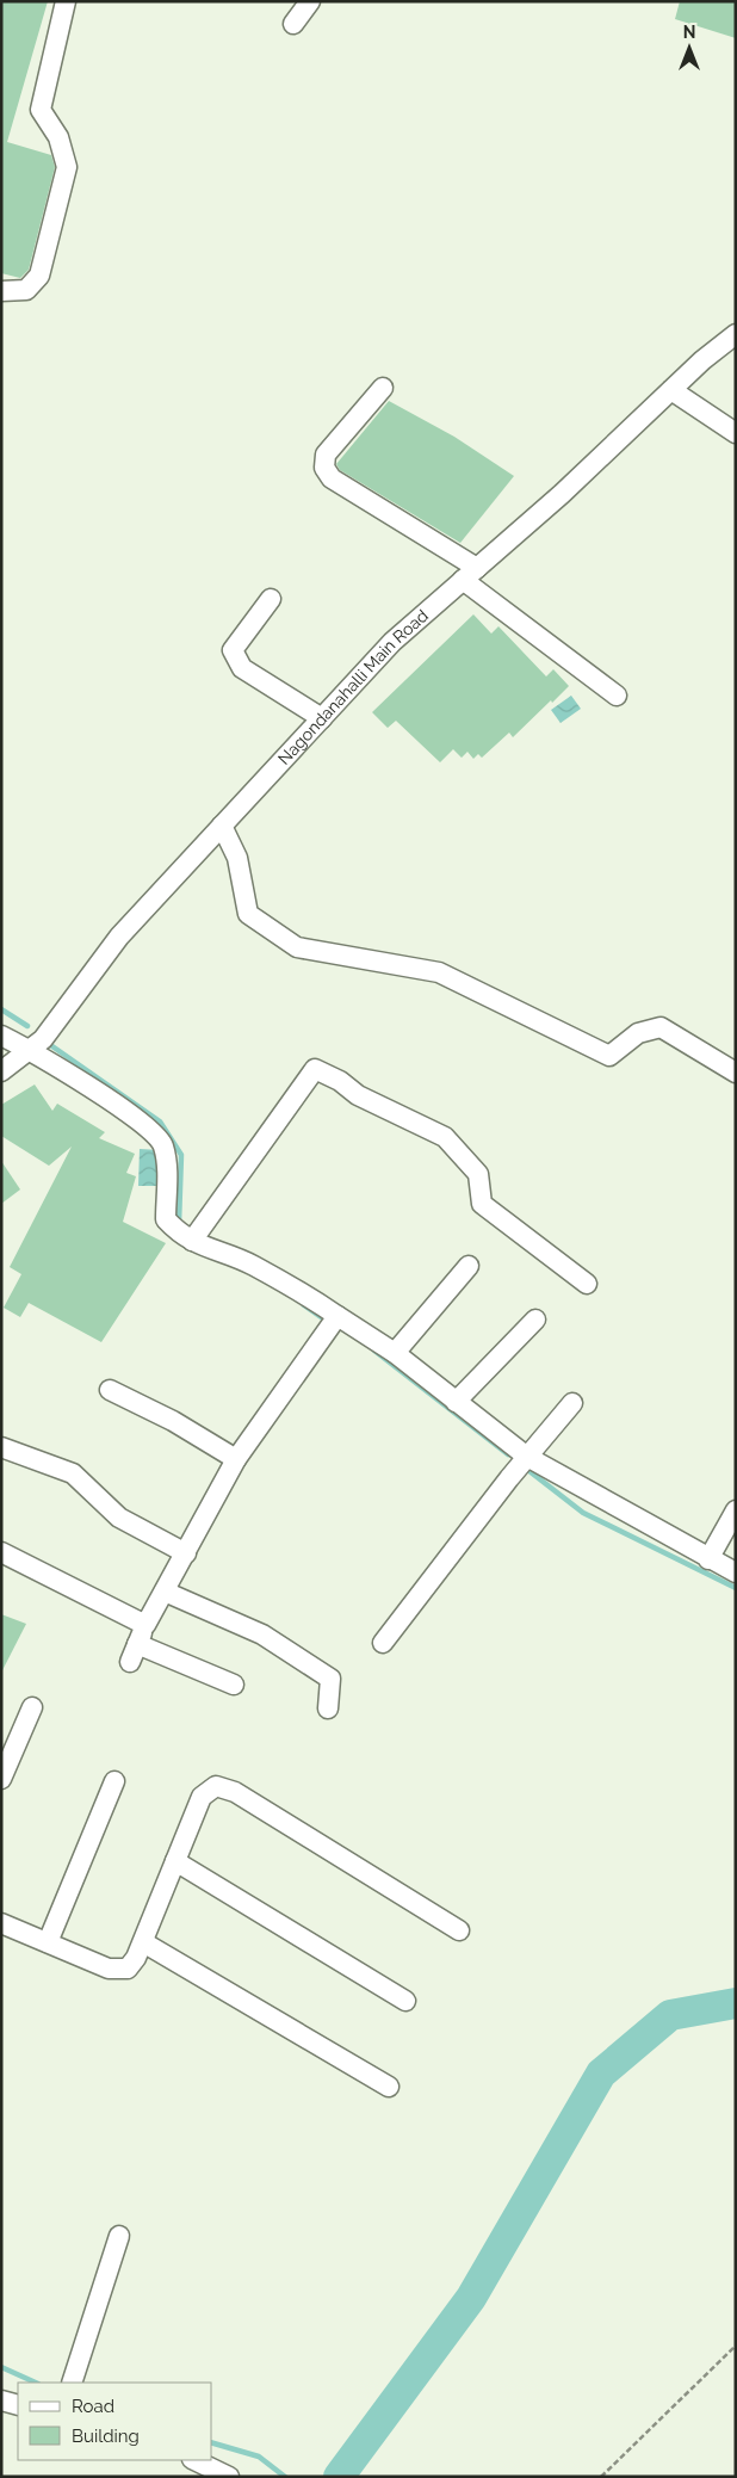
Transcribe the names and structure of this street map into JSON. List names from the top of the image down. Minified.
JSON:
{"streets":{"street":["Nagondanahalli Main Road"]},"legend":["Road","Building"],"north":"top"}
